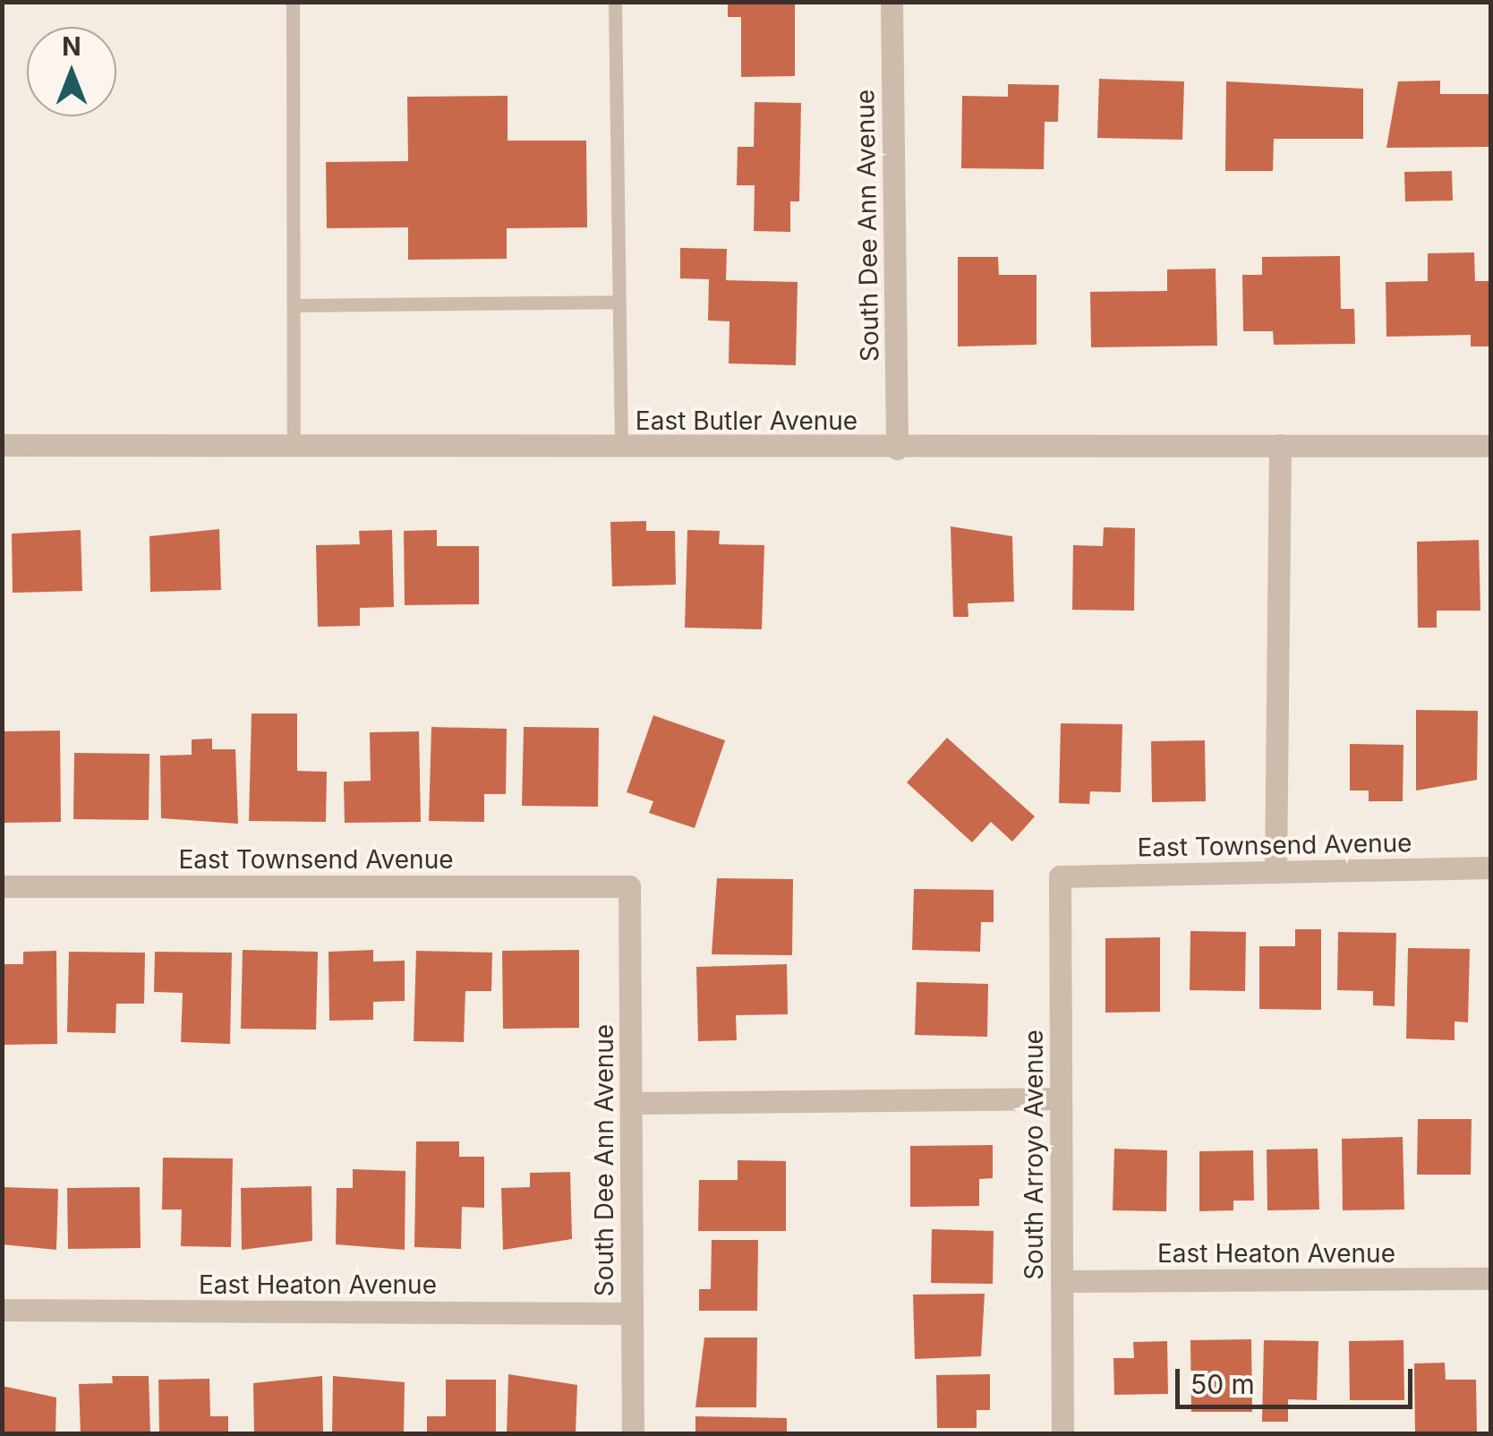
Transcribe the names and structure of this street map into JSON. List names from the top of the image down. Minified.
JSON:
{"streets":{"street":["South Dee Ann Avenue","East Butler Avenue","East Townsend Avenue","South Arroyo Avenue","East Heaton Avenue"]},"crossings":[["South Dee Ann Avenue","East Butler Avenue"],["South Dee Ann Avenue","East Townsend Avenue"],["South Dee Ann Avenue","East Heaton Avenue"],["East Townsend Avenue","South Arroyo Avenue"],["South Arroyo Avenue","East Heaton Avenue"]],"scale_bar":"50 m","north":"top"}
